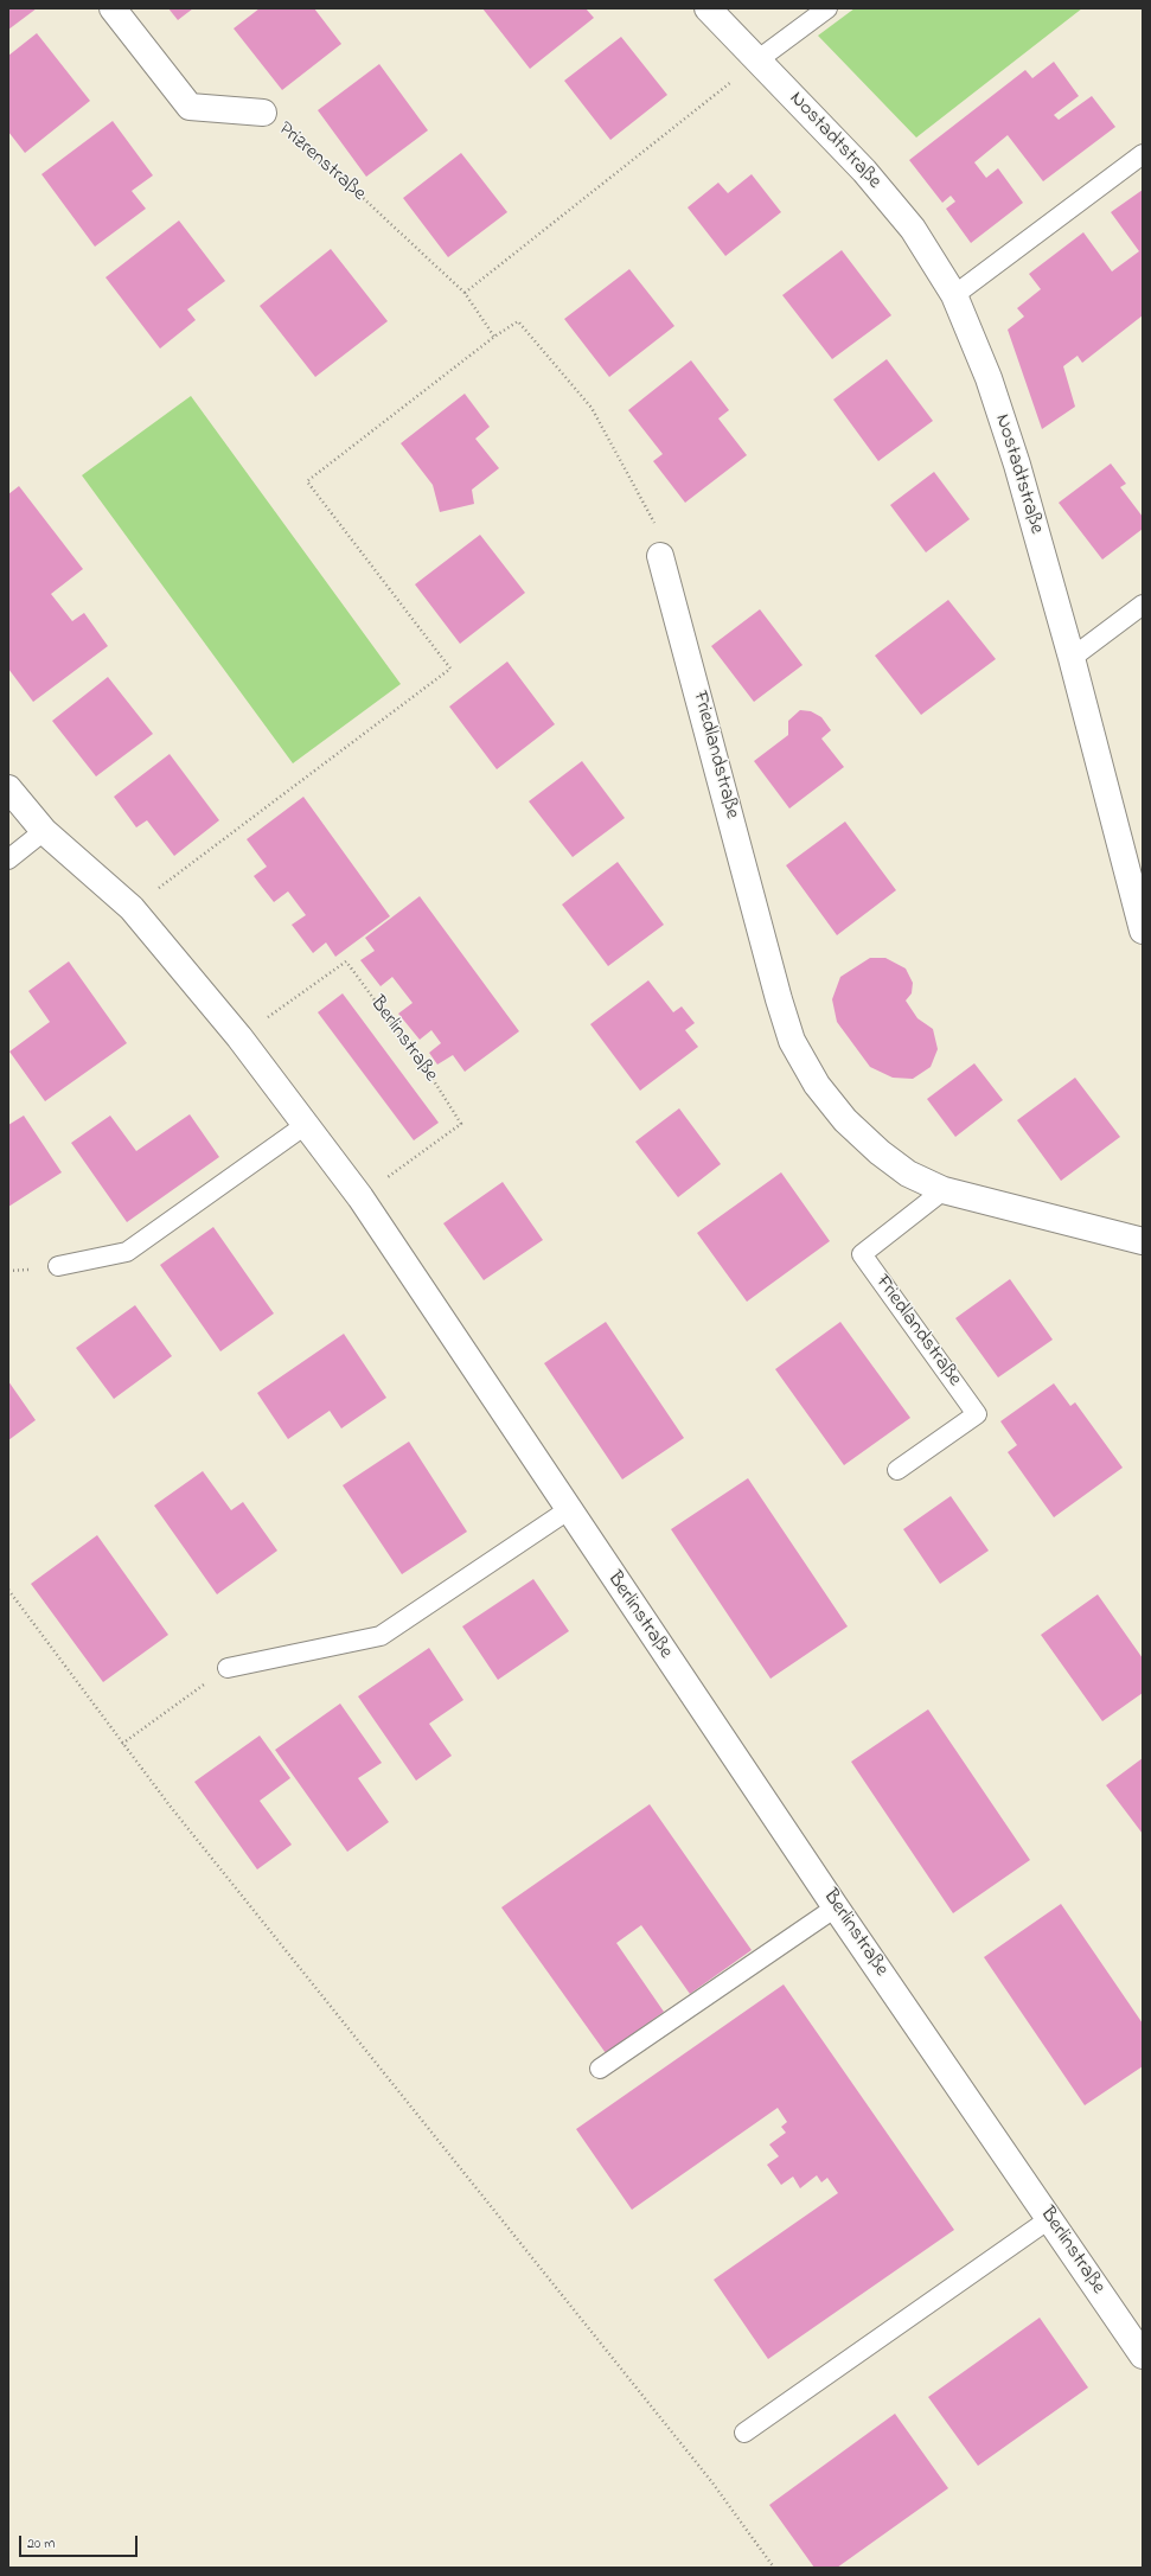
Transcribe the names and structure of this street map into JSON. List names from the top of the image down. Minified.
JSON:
{"streets":{"street":["Nostadtstraße","Prizrenstraße","Friedlandstraße","Berlinstraße"]},"scale_bar":"20 m"}
